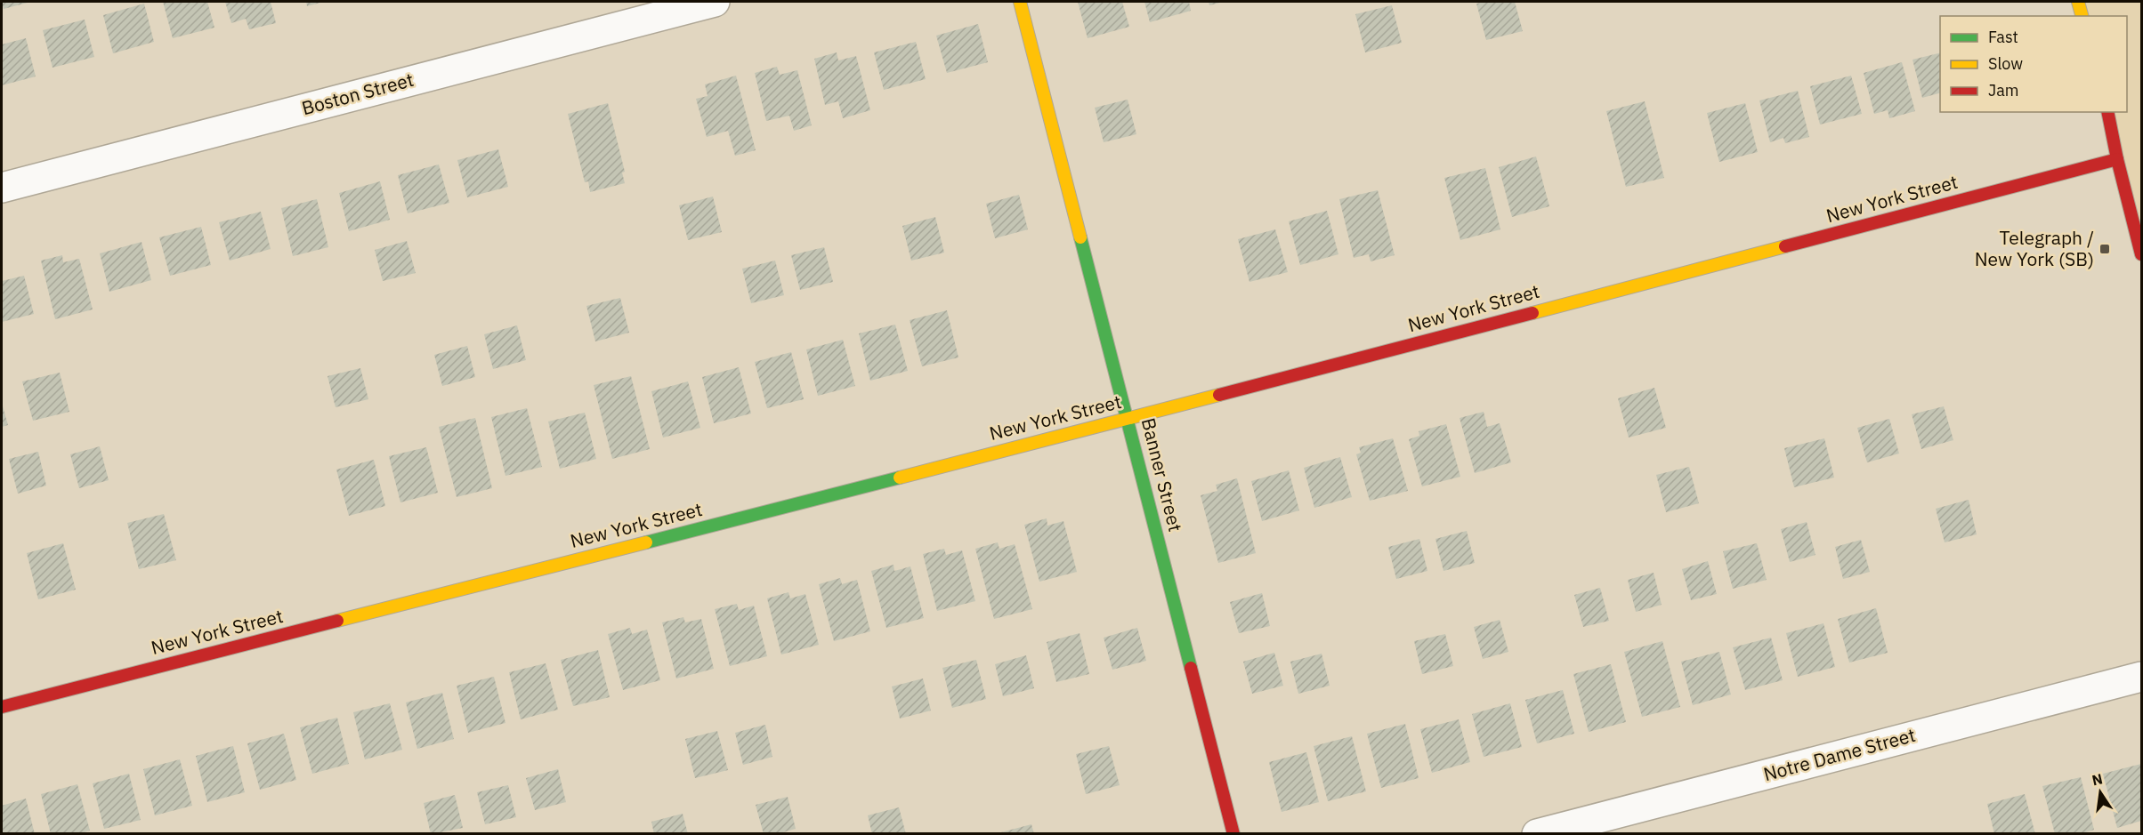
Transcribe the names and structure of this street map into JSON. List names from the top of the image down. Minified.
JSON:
{"streets":{"street":["Boston Street","New York Street","Banner Street","Notre Dame Street"]},"crossings":[["New York Street","Banner Street"]],"places":{"transit":["Telegraph / New York (SB)"]},"legend":["Fast","Slow","Jam"],"north":"top"}
